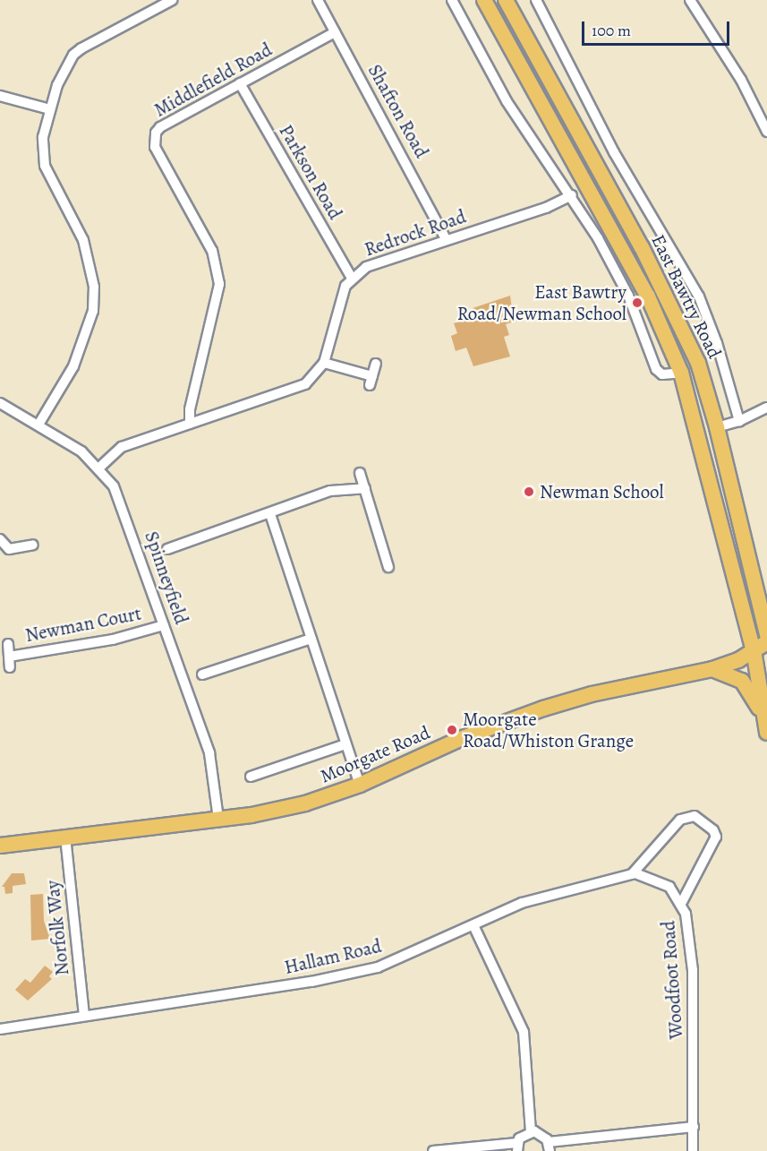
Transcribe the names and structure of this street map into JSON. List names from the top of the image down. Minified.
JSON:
{"streets":{"main road":["East Bawtry Road","Moorgate Road"],"street":["Middlefield Road","Shafton Road","Parkson Road","Redrock Road","Spinneyfield","Newman Court","Norfolk Way","Hallam Road","Woodfoot Road"]},"crossings":[["Middlefield Road","Shafton Road"],["Middlefield Road","Parkson Road"],["Middlefield Road","Redrock Road"],["Shafton Road","Redrock Road"],["Parkson Road","Redrock Road"],["Redrock Road","East Bawtry Road"],["Redrock Road","Spinneyfield"],["East Bawtry Road","Moorgate Road"],["Spinneyfield","Newman Court"],["Spinneyfield","Moorgate Road"],["Moorgate Road","Norfolk Way"],["Norfolk Way","Hallam Road"],["Hallam Road","Woodfoot Road"]],"places":["East Bawtry Road/Newman School","Newman School","Moorgate Road/Whiston Grange"],"scale_bar":"100 m"}
